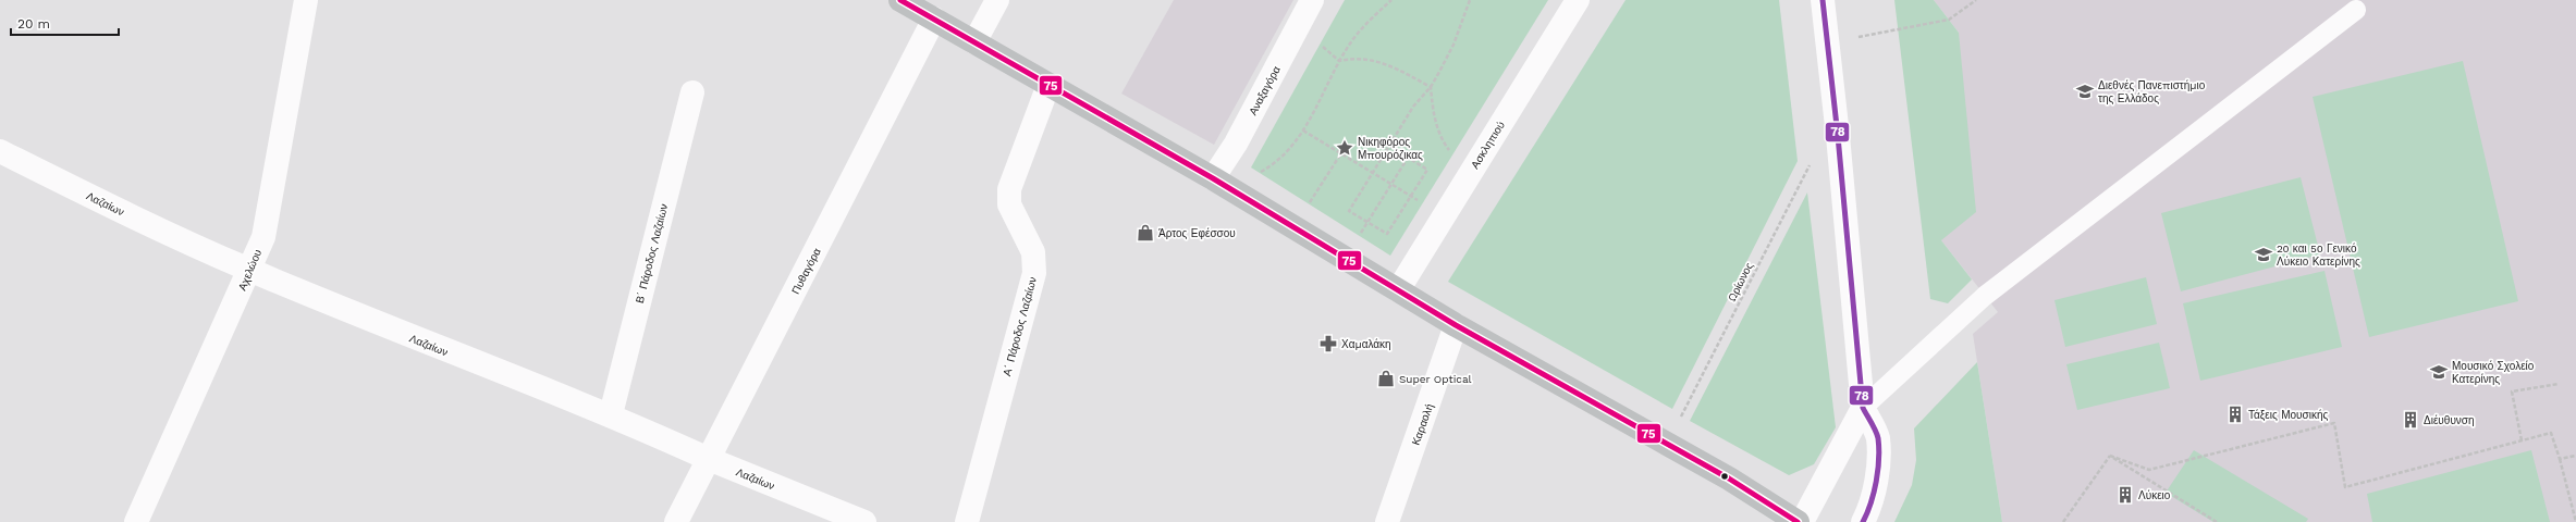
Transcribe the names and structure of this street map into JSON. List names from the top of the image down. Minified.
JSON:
{"streets":{"street":["Αναξαγόρα","Ασκληπιού","Λαζαίων","Β΄ Πάροδος Λαζαίων","Αχελώου","Πυθαγόρα","Α΄ Πάροδος Λαζαίων","Καραολή"],"path":["Ωρίωνος"]},"crossings":[["Λαζαίων","Β΄ Πάροδος Λαζαίων"],["Λαζαίων","Αχελώου"],["Λαζαίων","Πυθαγόρα"]],"places":{"school or university":["Διεθνές Πανεπιστήμιο της Ελλάδος","2ο και 5ο Γενικό Λύκειο Κατερίνης","Μουσικό Σχολείο Κατερίνης"],"place":["Νικηφόρος Μπουρόζικας"],"shop":["Άρτος Εφέσσου","Super Optical"],"pharmacy":["Χαμαλάκη"],"building":["Τάξεις Μουσικής","Διέυθυνση","Λύκειο"]},"lines":["transit line 75","transit line 78"],"scale_bar":"20 m"}
